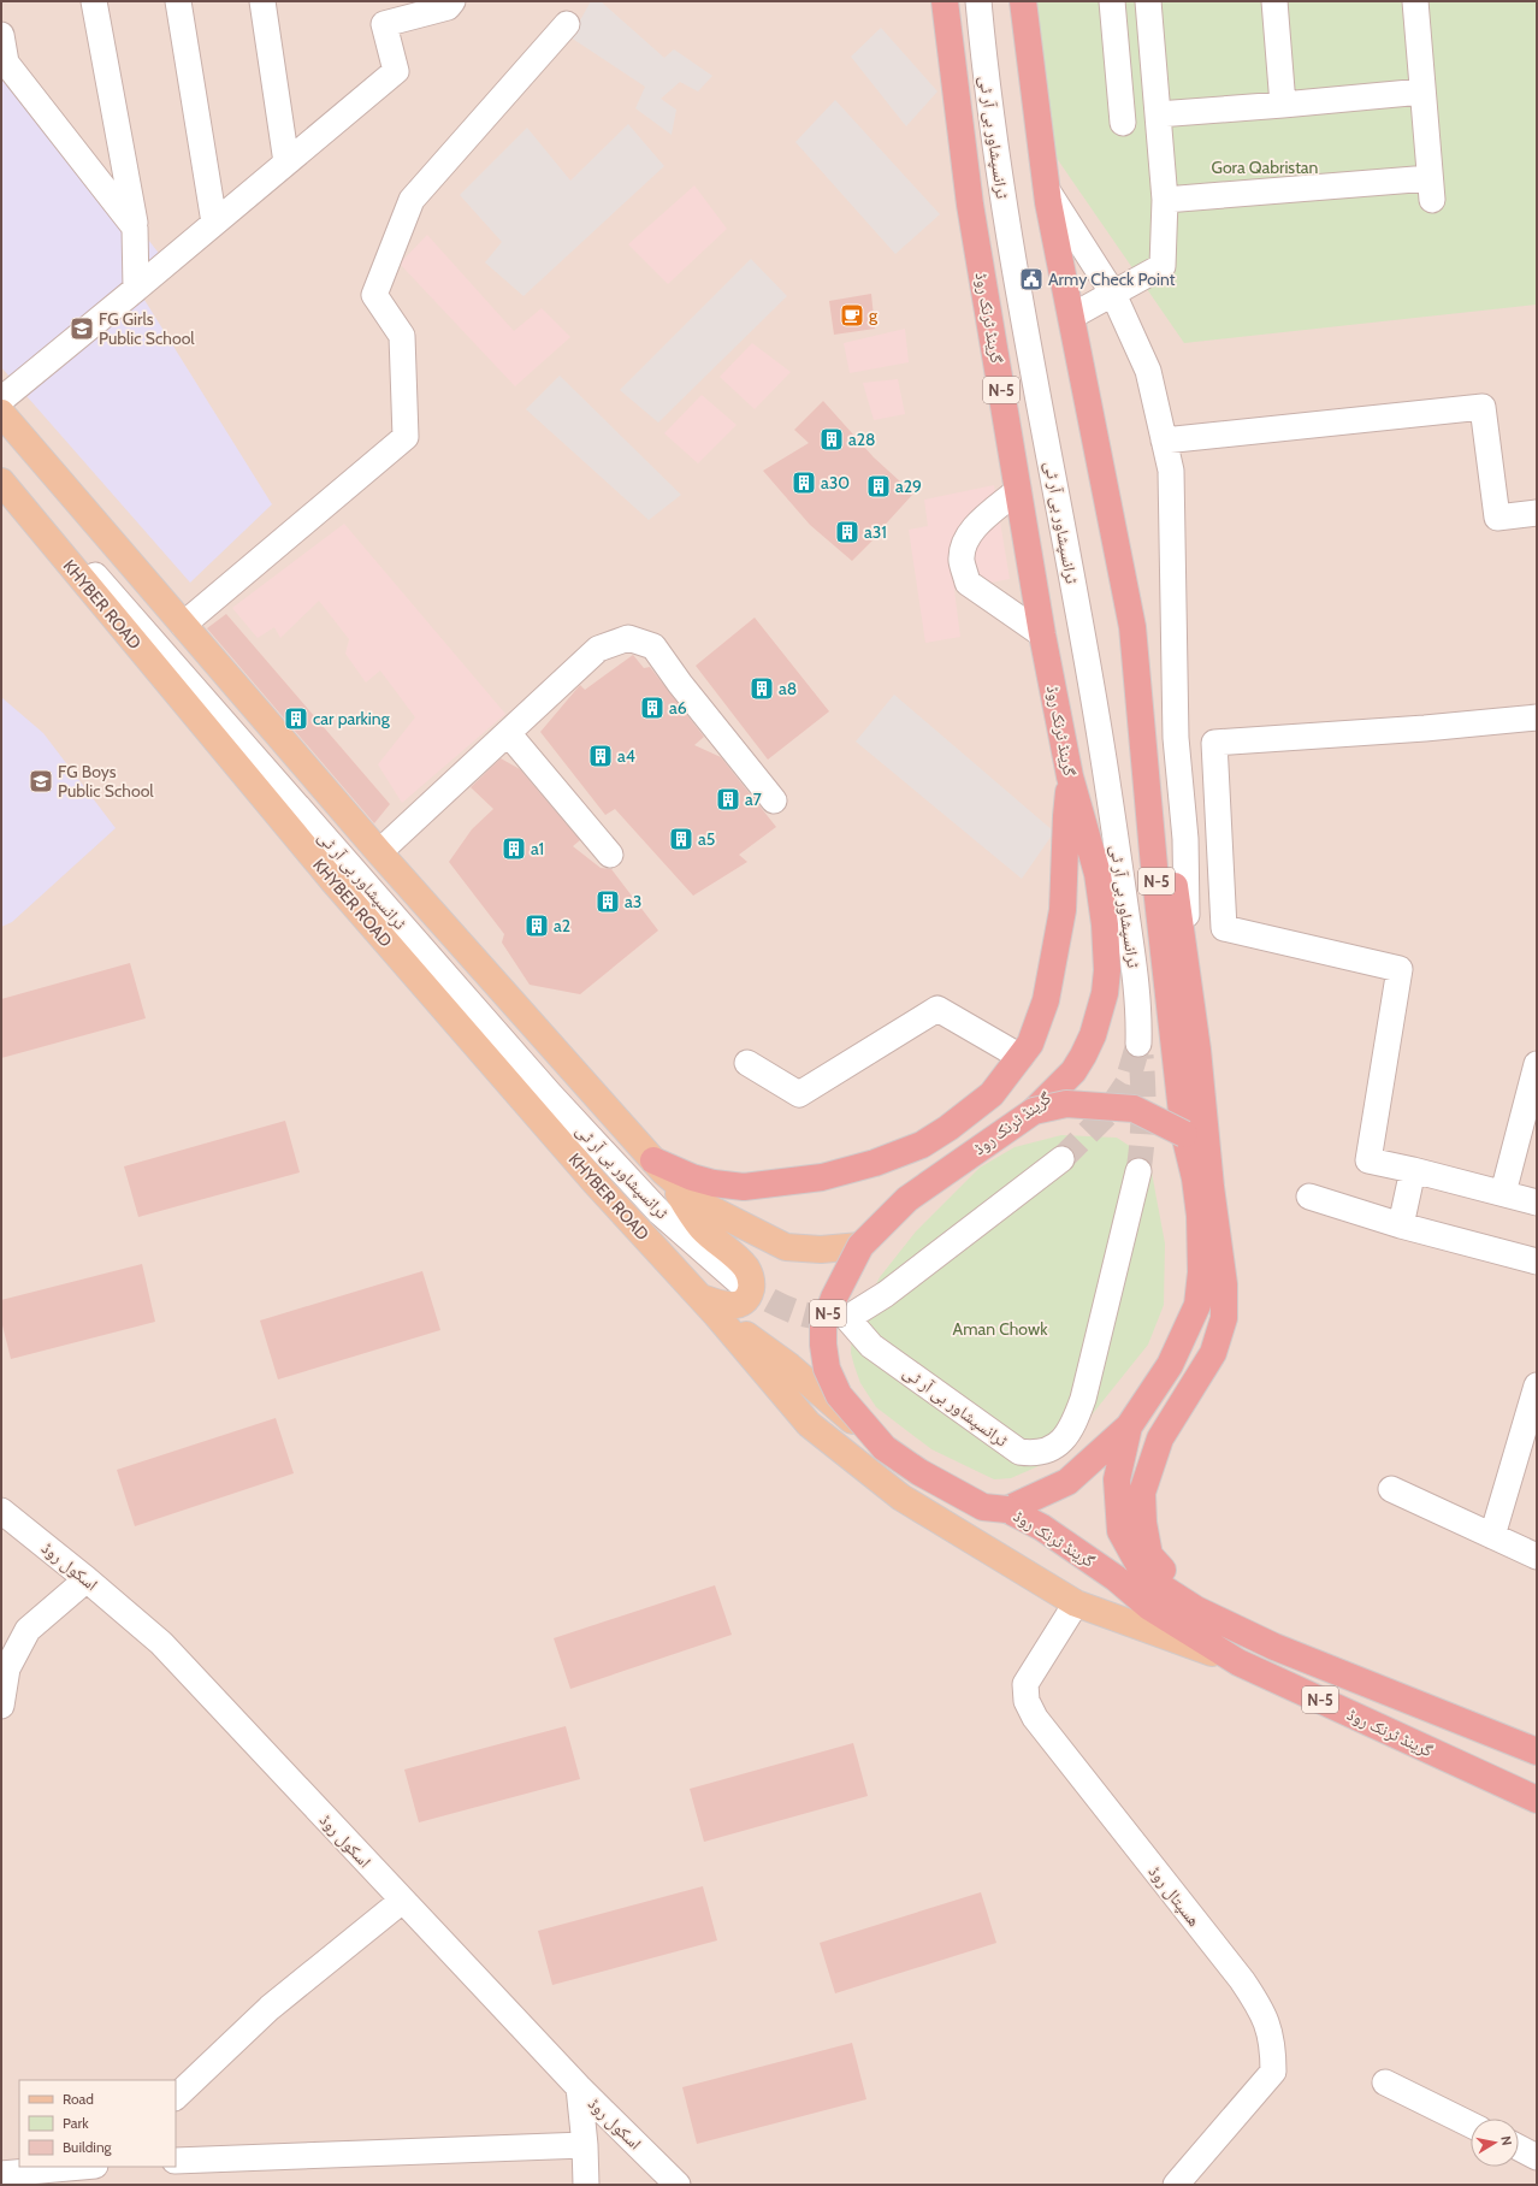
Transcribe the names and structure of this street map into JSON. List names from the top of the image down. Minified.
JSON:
{"streets":{"highway":["گرینڈ ٹرنک روڈ","N-5"],"main road":["KHYBER ROAD"],"street":["ٹرانسپشاور بی آر ٹی","اسکول روڈ","ھسپتال روڈ"]},"parks":["Gora Qabristan","Aman Chowk"],"places":{"public building":["Army Check Point"],"cafe":["g"],"school or university":["FG Girls Public School","FG Boys Public School"],"building":["a28","a30","a29","a31","a8","a6","car parking","a4","a7","a5","a1","a3","a2"]},"legend":["Road","Park","Building"],"north":"right"}
